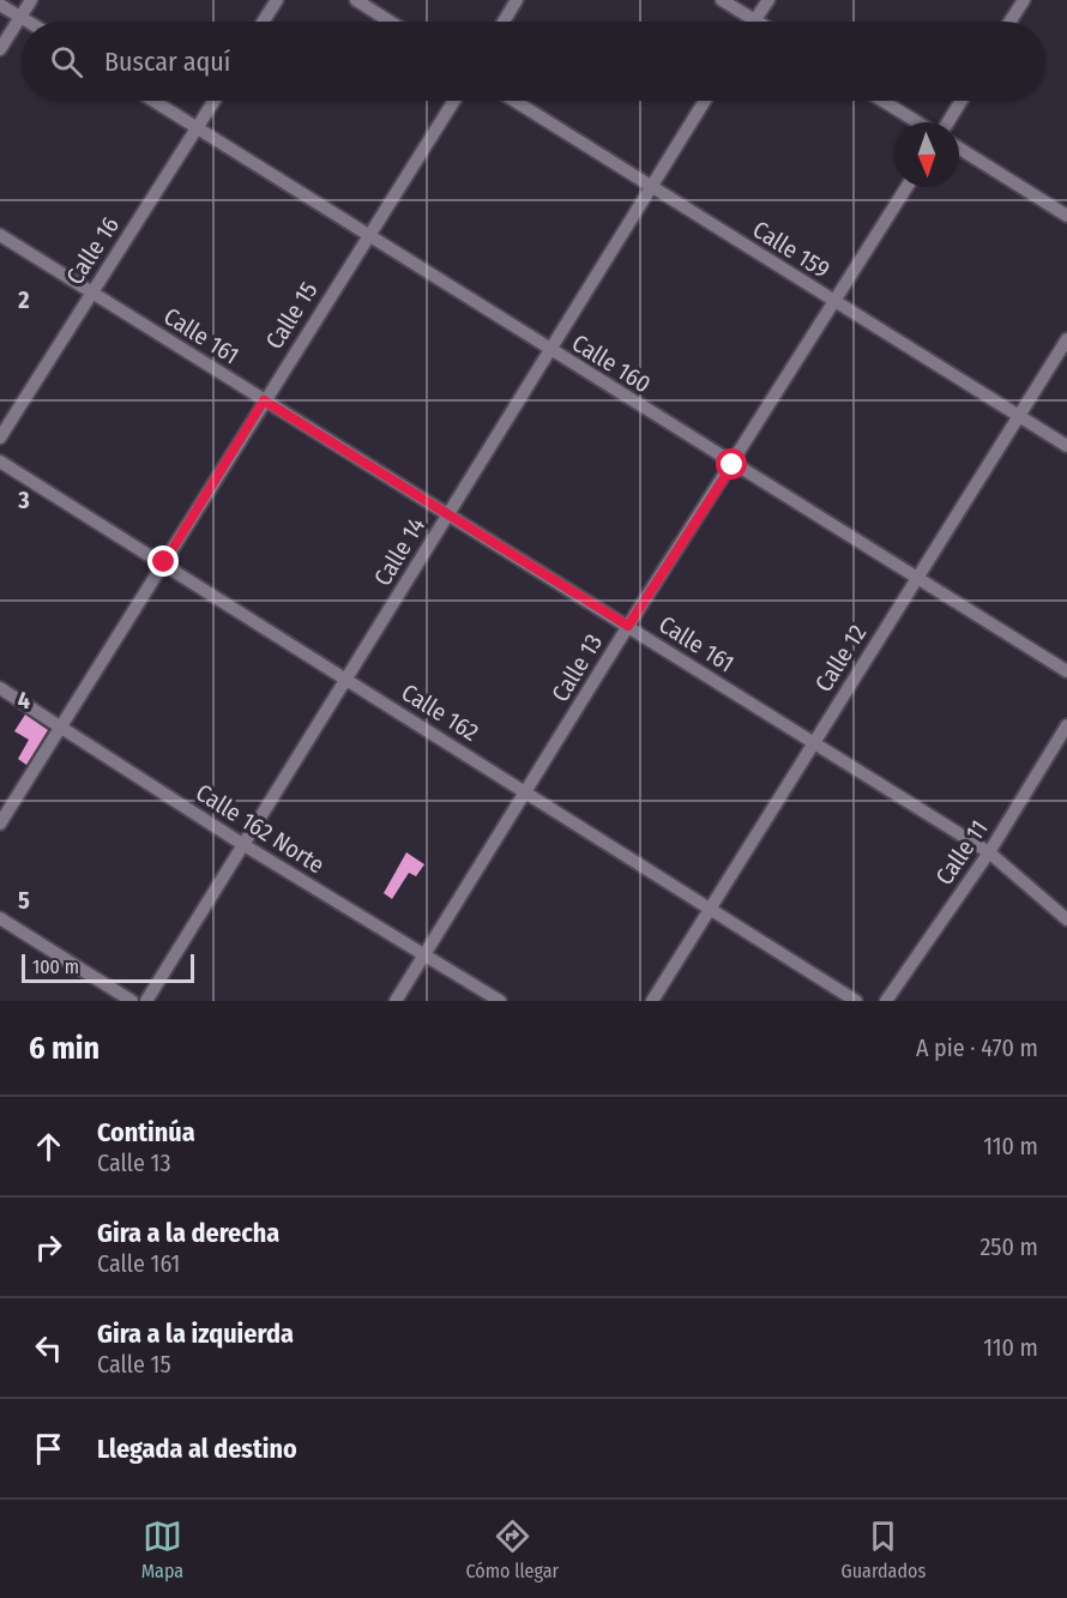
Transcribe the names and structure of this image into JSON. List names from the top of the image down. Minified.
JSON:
{"streets":{"street":["Calle 159","Calle 16","Calle 15","Calle 161","Calle 160","Calle 14","Calle 12","Calle 13","Calle 162","Calle 162 Norte","Calle 11"]},"crossings":[["Calle 159","Calle 14"],["Calle 159","Calle 12"],["Calle 159","Calle 13"],["Calle 16","Calle 161"],["Calle 16","Calle 160"],["Calle 15","Calle 161"],["Calle 15","Calle 160"],["Calle 15","Calle 162"],["Calle 15","Calle 162 Norte"],["Calle 161","Calle 14"],["Calle 161","Calle 12"],["Calle 161","Calle 13"],["Calle 161","Calle 11"],["Calle 160","Calle 14"],["Calle 160","Calle 12"],["Calle 160","Calle 13"],["Calle 14","Calle 162"],["Calle 14","Calle 162 Norte"],["Calle 12","Calle 162"],["Calle 13","Calle 162"],["Calle 13","Calle 162 Norte"]],"scale_bar":"100 m","north":"bottom","page":{"search":"Buscar aquí","scale":"100 m","heading":["6 min","A pie · 470 m"],"list":[["Continúa","Calle 13","110 m"],["Gira a la derecha","Calle 161","250 m"],["Gira a la izquierda","Calle 15","110 m"],"Llegada al destino"],"nav":["Mapa","Cómo llegar","Guardados"]},"grid":{"rows":["2","3","4","5"]}}
